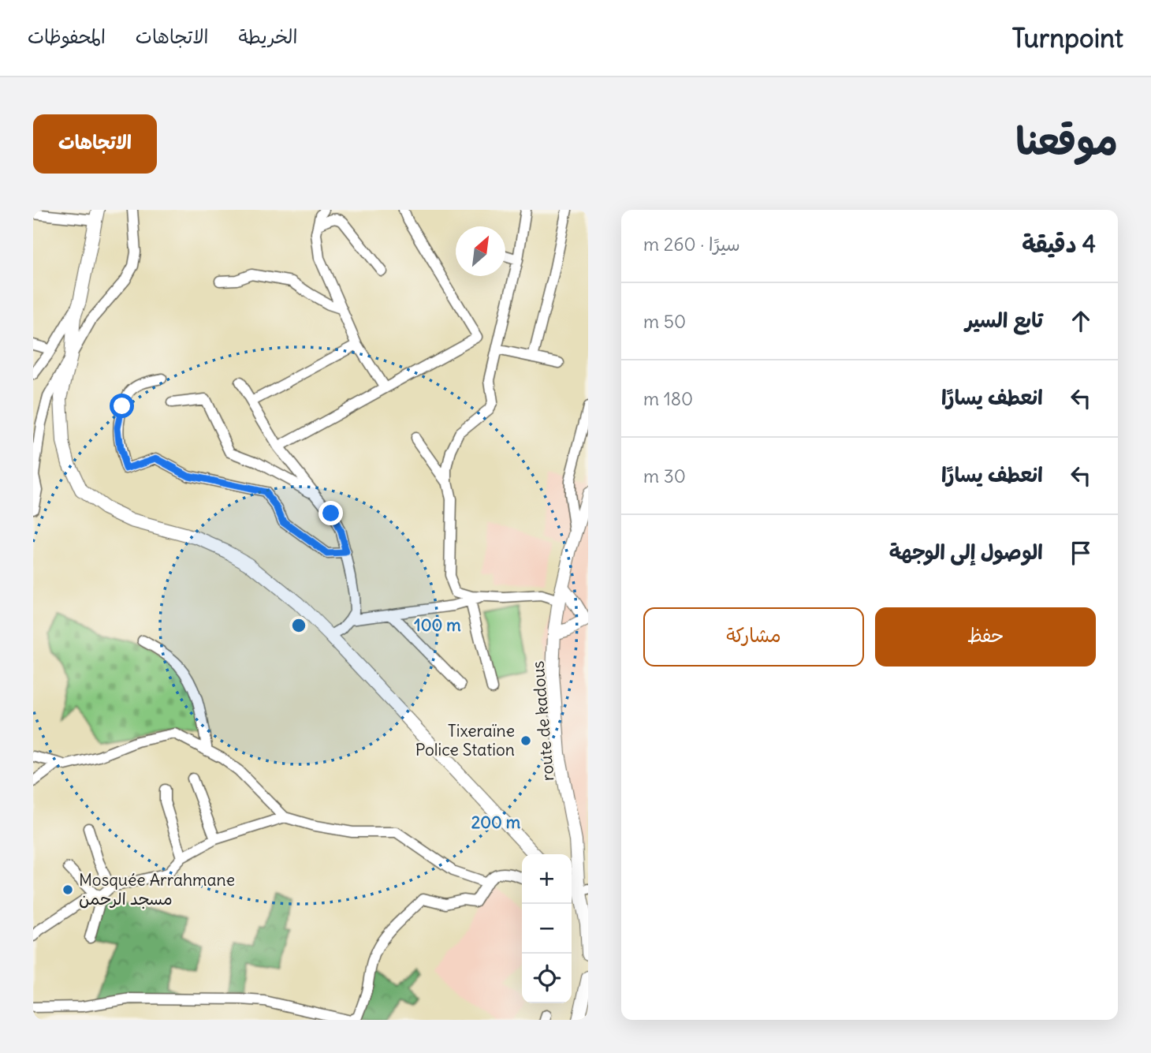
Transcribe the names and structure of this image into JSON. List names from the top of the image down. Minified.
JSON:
{"streets":{"main road":["route de kadous"]},"places":["Tixeraïne Police Station","Mosquée Arrahmane مسجد الرحمن"],"north":"top right","page":{"header":"Turnpoint","nav":["الخريطة","الاتجاهات","المحفوظات"],"title":"موقعنا","buttons":["الاتجاهات",["حفظ","مشاركة"]],"heading":["4 دقيقة","سيرًا · 260 m"],"list":[["تابع السير","50 m"],["انعطف يسارًا","180 m"],["انعطف يسارًا","30 m"],"الوصول إلى الوجهة"],"map_buttons":["+","−"]},"rings":["100 m","200 m"]}
